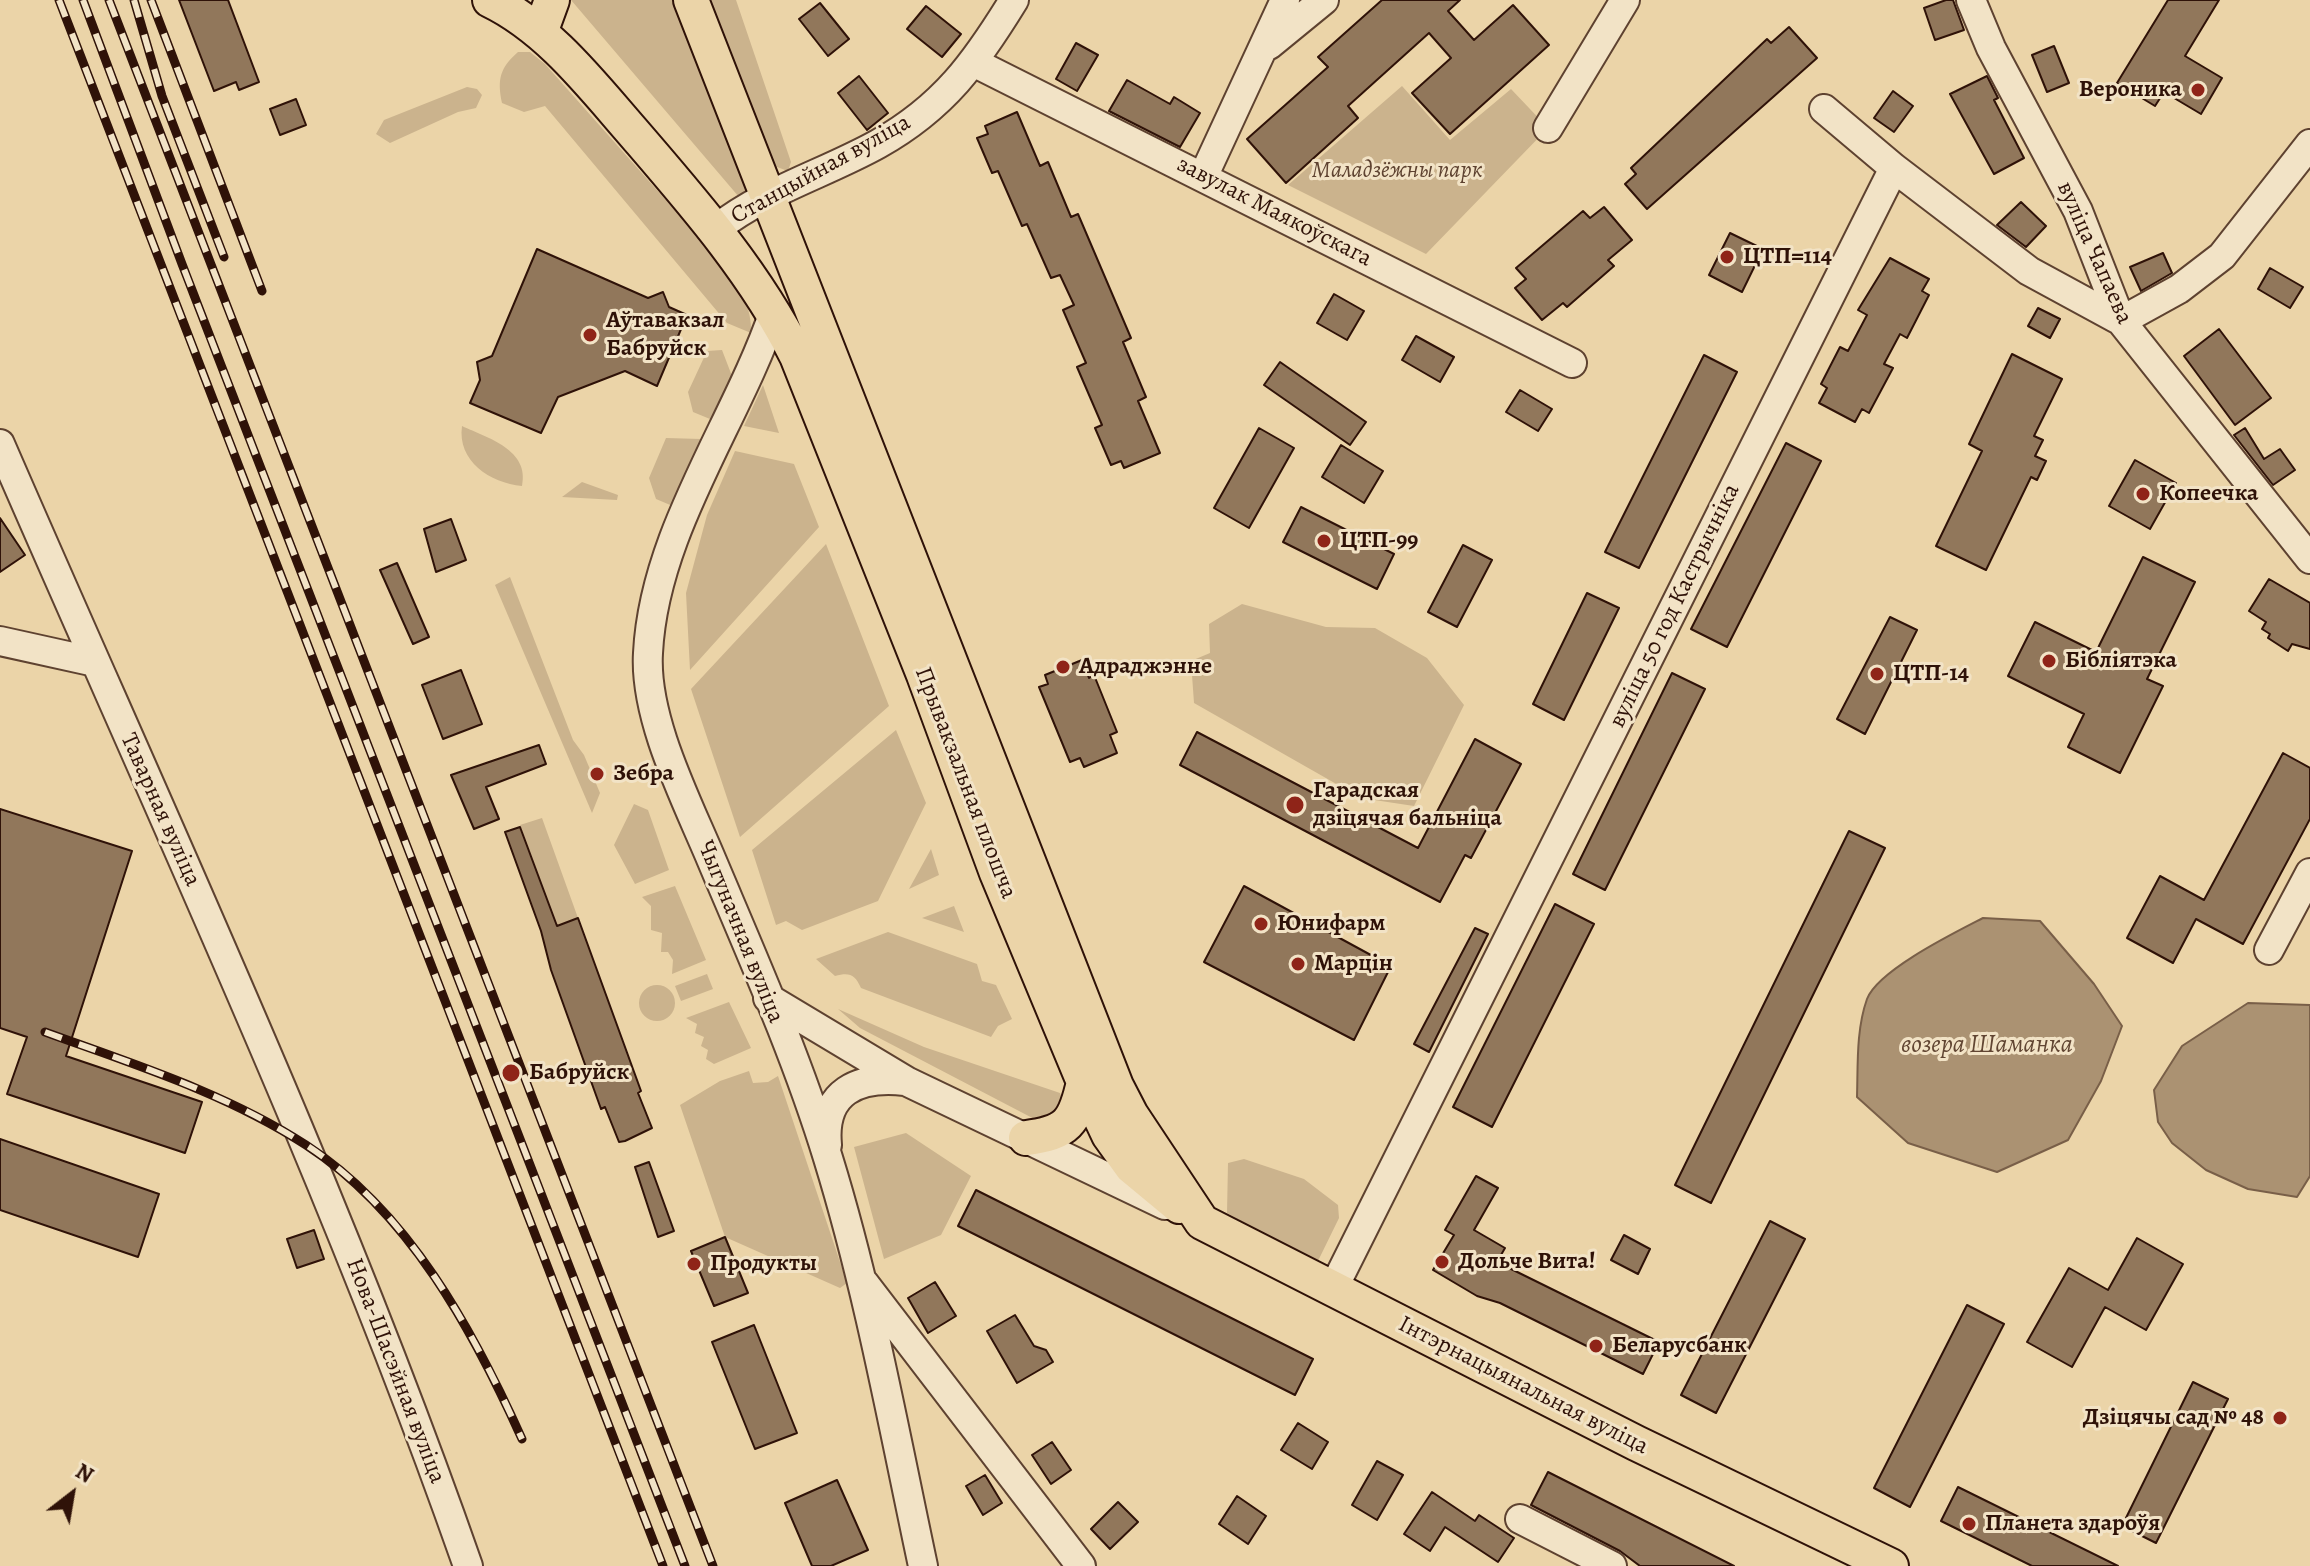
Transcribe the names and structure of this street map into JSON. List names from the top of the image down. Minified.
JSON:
{"streets":{"main road":["Прывакзальная плошча","Інтэрнацыянальная вуліца"],"street":["Станцыйная вуліца","завулак Маякоўскага","вуліца Чапаева","вуліца 50 год Кастрычніка","Таварная вуліца","Чыгуначная вуліца","Нова-Шасэйная вуліца"]},"crossings":[["Станцыйная вуліца","завулак Маякоўскага"],["Станцыйная вуліца","Прывакзальная плошча"],["вуліца 50 год Кастрычніка","Інтэрнацыянальная вуліца"],["Прывакзальная плошча","Чыгуначная вуліца"],["Прывакзальная плошча","Інтэрнацыянальная вуліца"],["Таварная вуліца","Нова-Шасэйная вуліца"]],"water":["возера Шаманка"],"parks":["Маладзёжны парк"],"places":["Вероника","ЦТП=114","Аўтавакзал Бабруйск","Копеечка","ЦТП-99","Бібліятэка","Адраджэнне","ЦТП-14","Зебра","Гарадская дзіцячая бальніца","Юнифарм","Марцін","Бабруйск","Дольче Вита!","Продукты","Беларусбанк","Дзіцячы сад № 48","Планета здароўя"],"north":"top right"}
